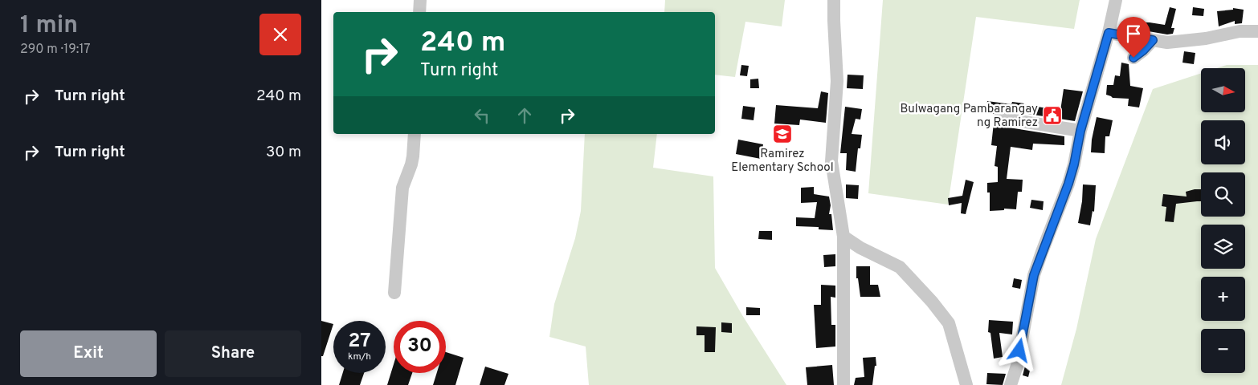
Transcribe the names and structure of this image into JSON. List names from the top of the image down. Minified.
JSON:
{"places":{"public building":["Bulwagang Pambarangay ng Ramirez"],"school or university":["Ramirez Elementary School"]},"north":"right","page":{"heading":["1 min","290 m · 19:17"],"turn":["240 m","Turn right"],"list":[{"name":"Turn right","value":"240 m"},{"name":"Turn right","value":"30 m"}],"map_buttons":["+","−"],"speed":"27 km/h","limit":"30","buttons":["Exit","Share"]}}
